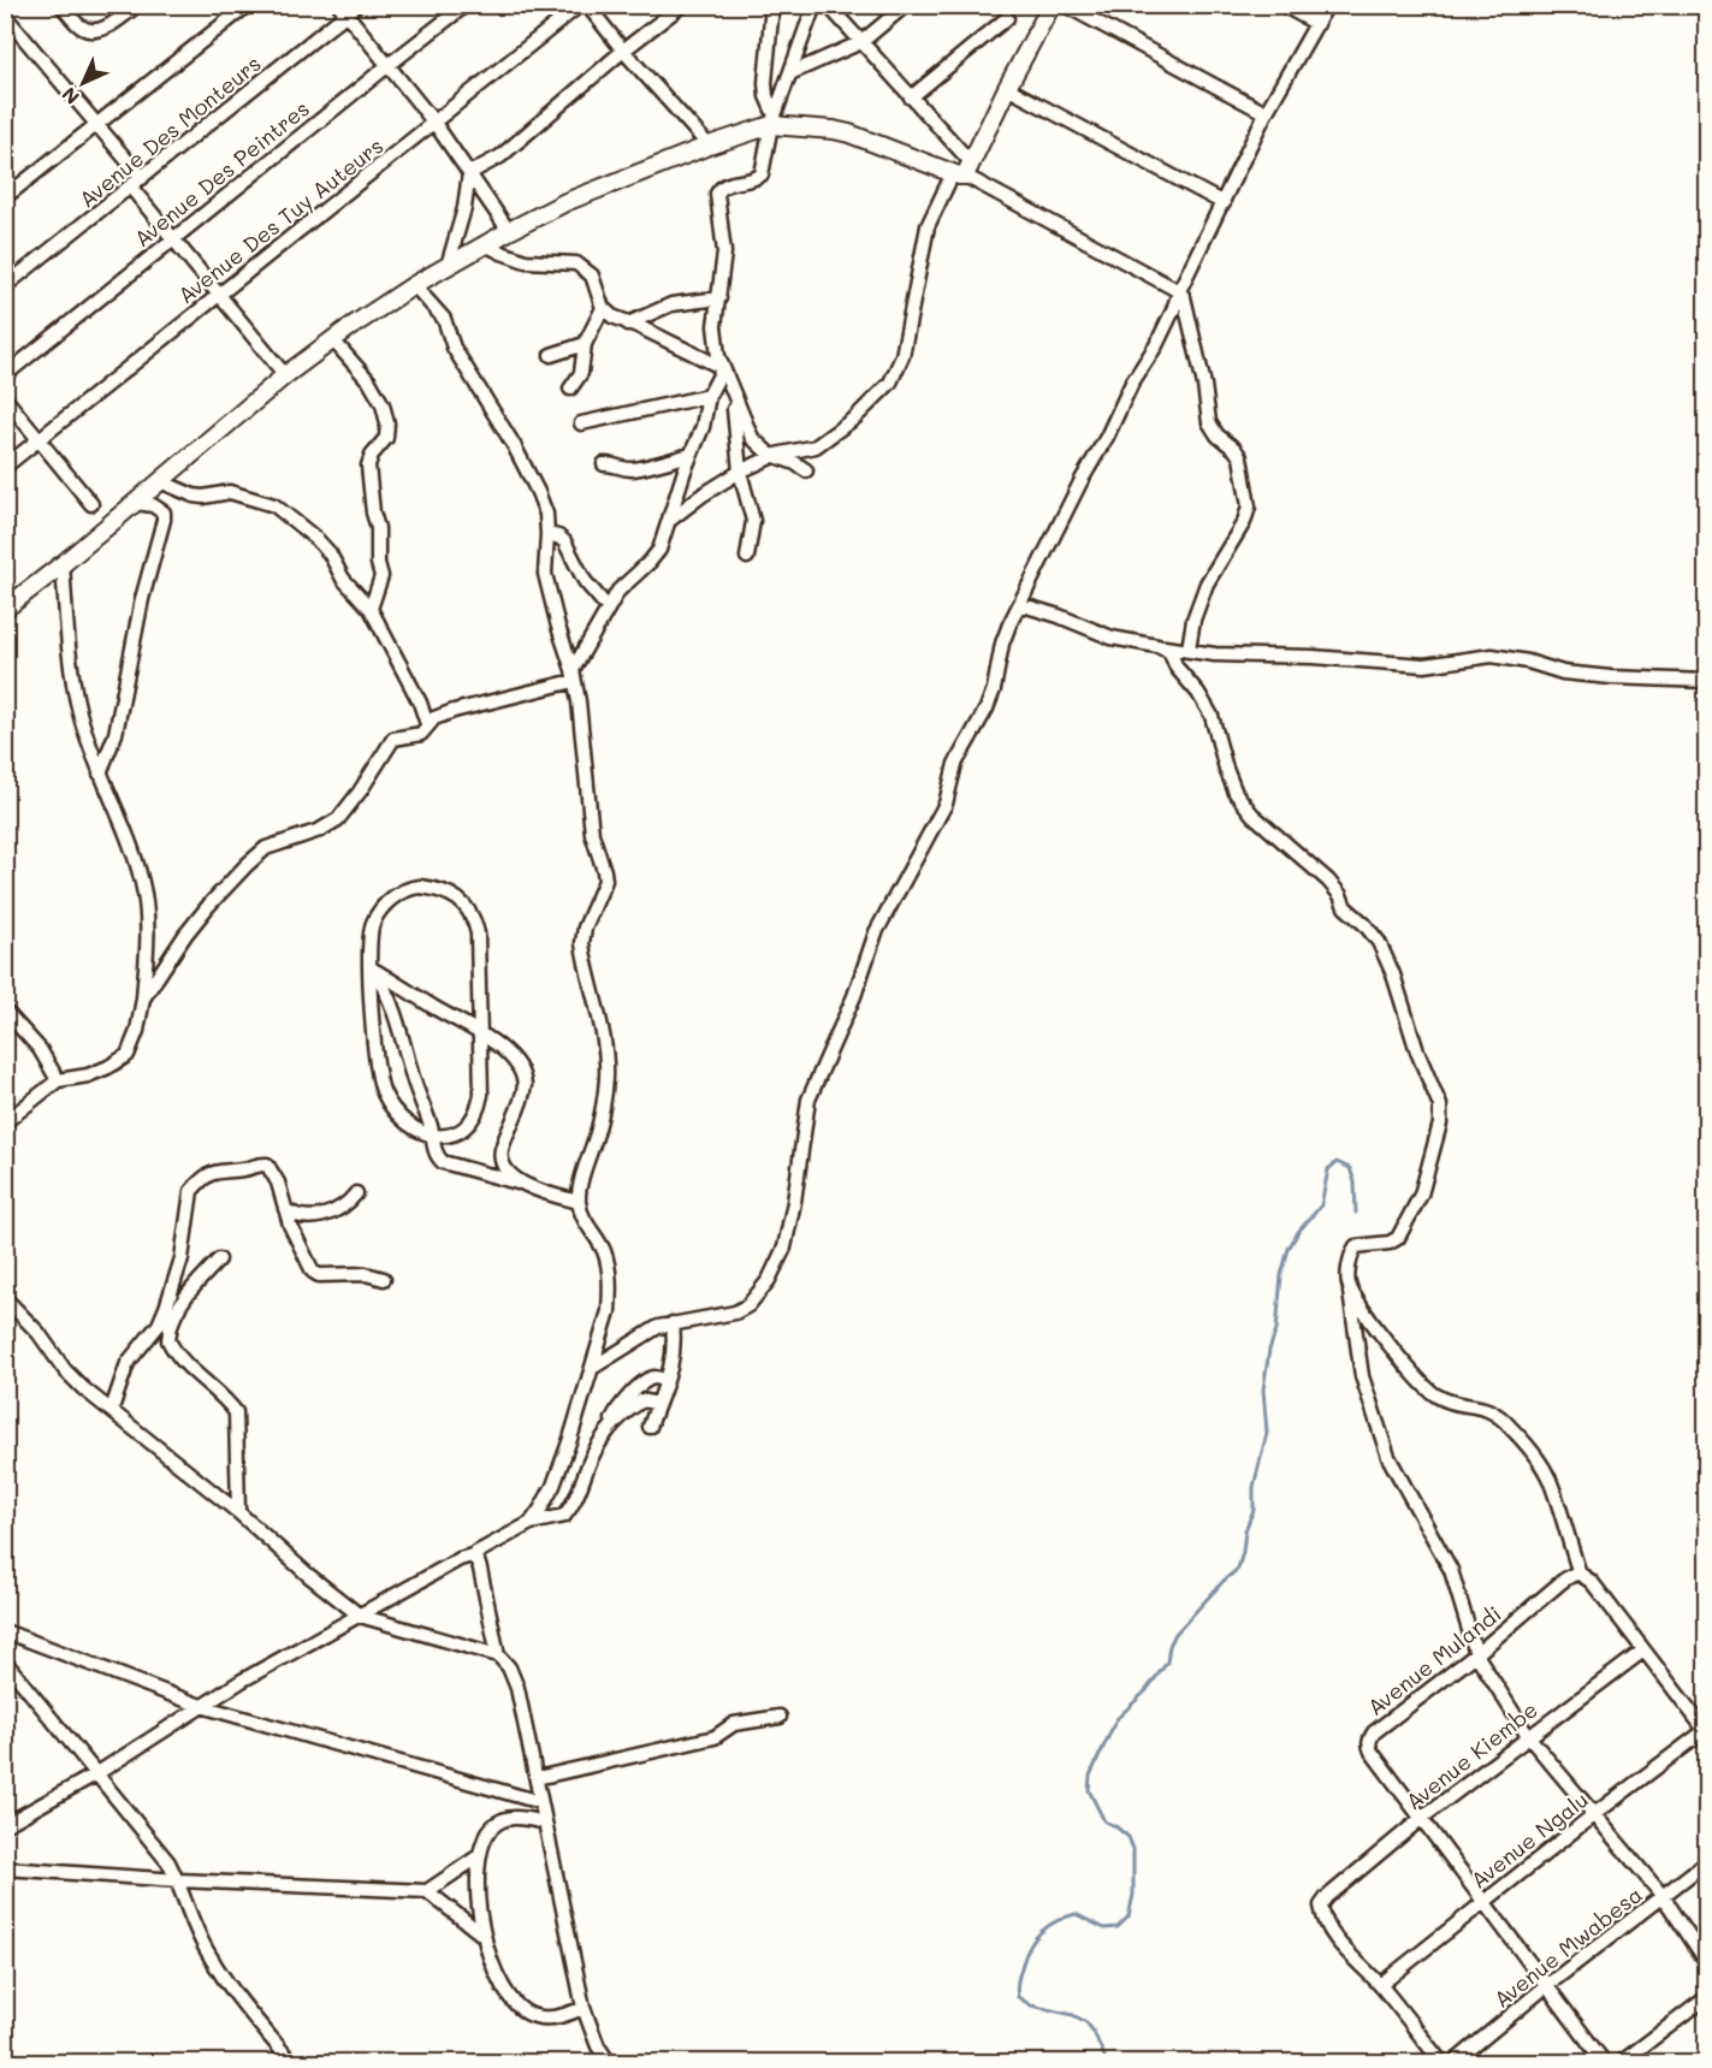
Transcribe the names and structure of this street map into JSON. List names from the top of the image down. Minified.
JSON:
{"streets":{"street":["Avenue Des Monteurs","Avenue Des Peintres","Avenue Des Tuy Auteurs","Avenue Mulandi","Avenue Kiembe","Avenue Ngalu","Avenue Mwabesa"]},"crossings":[["Avenue Mulandi","Avenue Kiembe"],["Avenue Mulandi","Avenue Ngalu"],["Avenue Mulandi","Avenue Mwabesa"],["Avenue Kiembe","Avenue Ngalu"]],"north":"bottom left"}
